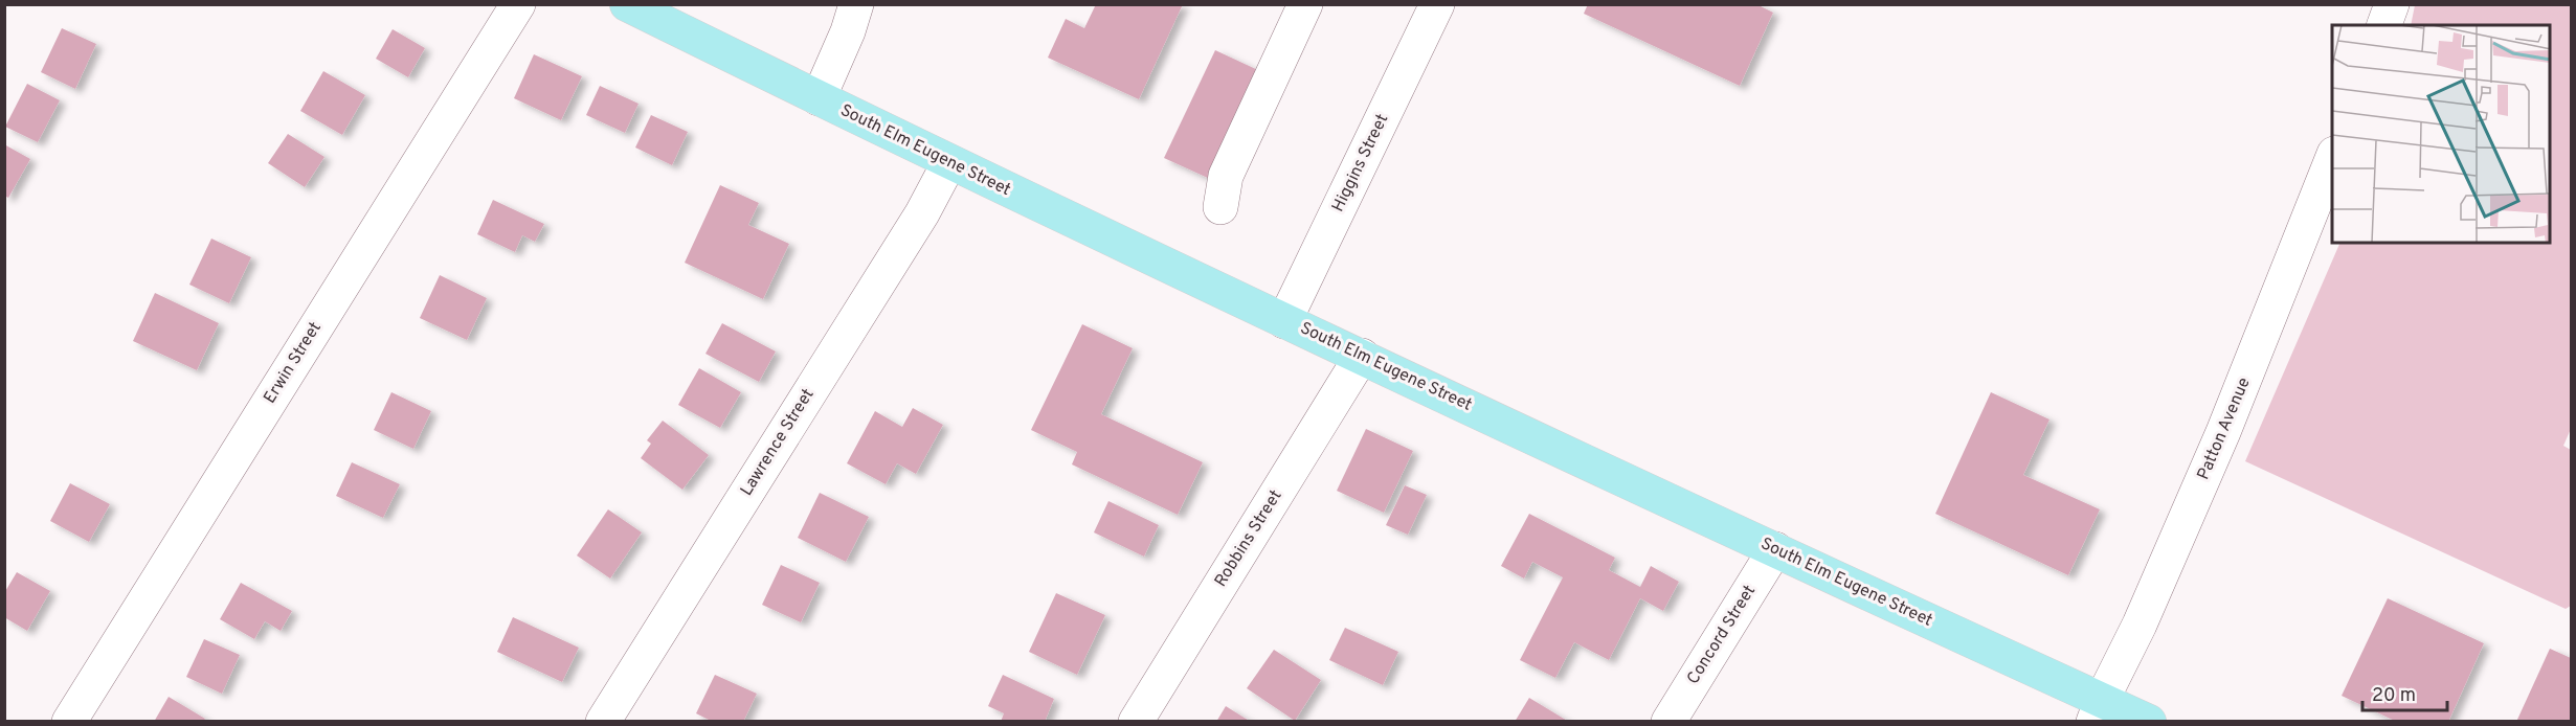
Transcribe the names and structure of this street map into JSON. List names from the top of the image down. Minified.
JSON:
{"streets":{"main road":["South Elm Eugene Street"],"street":["Higgins Street","Erwin Street","Patton Avenue","Lawrence Street","Robbins Street","Concord Street"]},"crossings":[["South Elm Eugene Street","Higgins Street"],["South Elm Eugene Street","Patton Avenue"],["South Elm Eugene Street","Lawrence Street"],["South Elm Eugene Street","Robbins Street"],["South Elm Eugene Street","Concord Street"]],"scale_bar":"20 m"}
